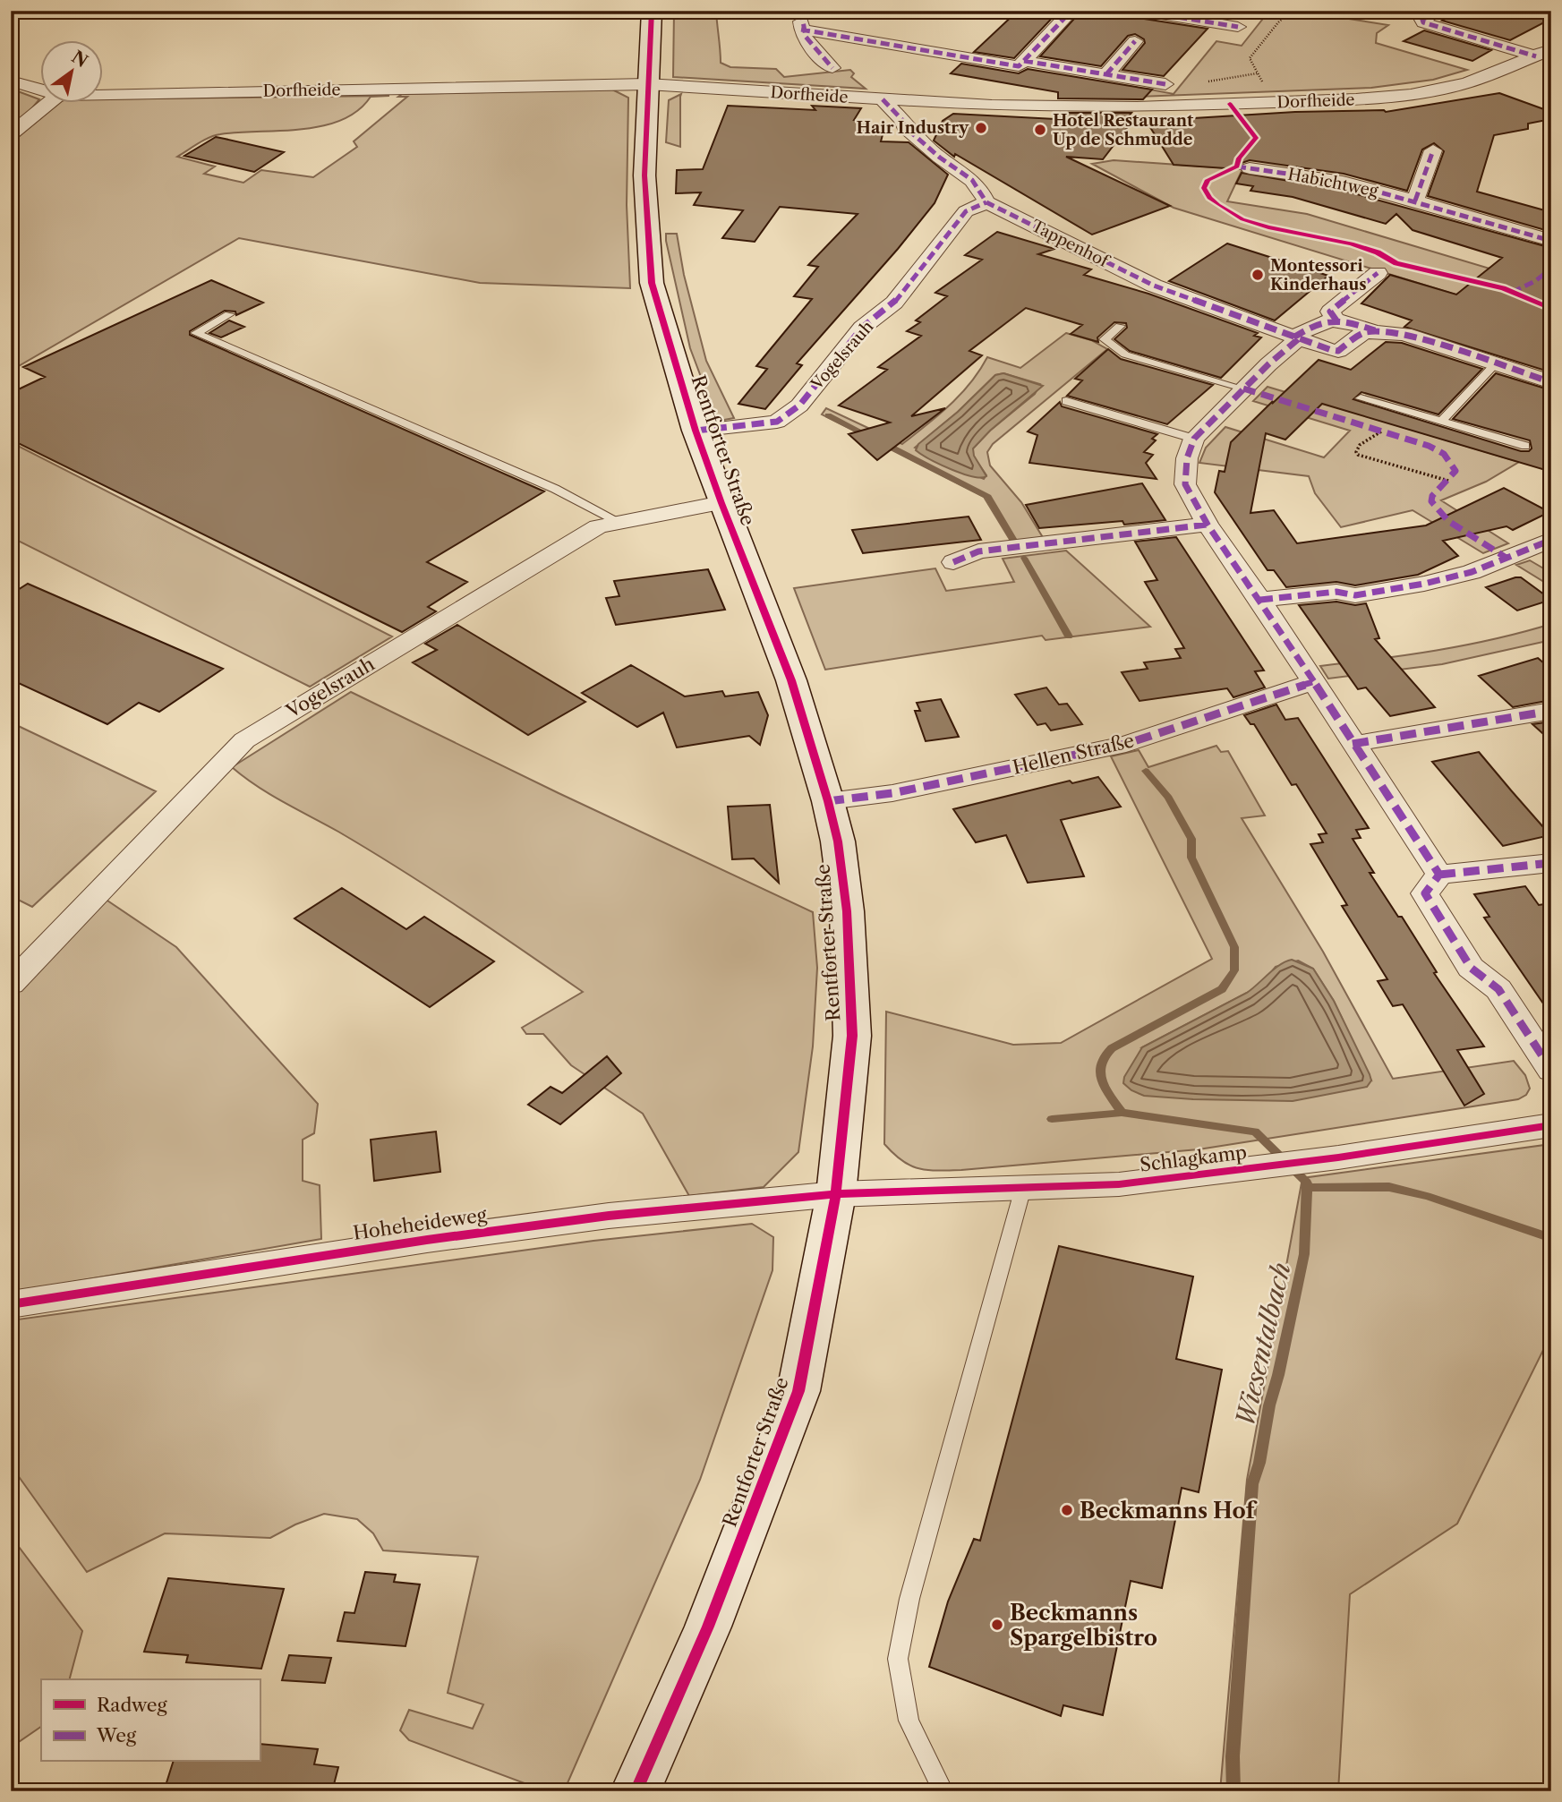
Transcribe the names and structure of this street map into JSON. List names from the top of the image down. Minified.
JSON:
{"streets":{"main road":["Rentforter Straße"],"street":["Dorfheide","Habichtweg","Tappenhof","Vogelsrauh","Hellen Straße","Schlagkamp","Hoheheideweg"]},"crossings":[["Dorfheide","Tappenhof"],["Dorfheide","Rentforter Straße"],["Tappenhof","Vogelsrauh"],["Vogelsrauh","Rentforter Straße"],["Rentforter Straße","Hellen Straße"],["Rentforter Straße","Schlagkamp"],["Rentforter Straße","Hoheheideweg"],["Schlagkamp","Hoheheideweg"]],"water":["Wiesentalbach"],"places":["Hair Industry","Hotel Restaurant Up de Schmudde","Montessori Kinderhaus","Beckmanns Hof","Beckmanns Spargelbistro"],"legend":["Radweg","Weg"],"north":"top right"}
